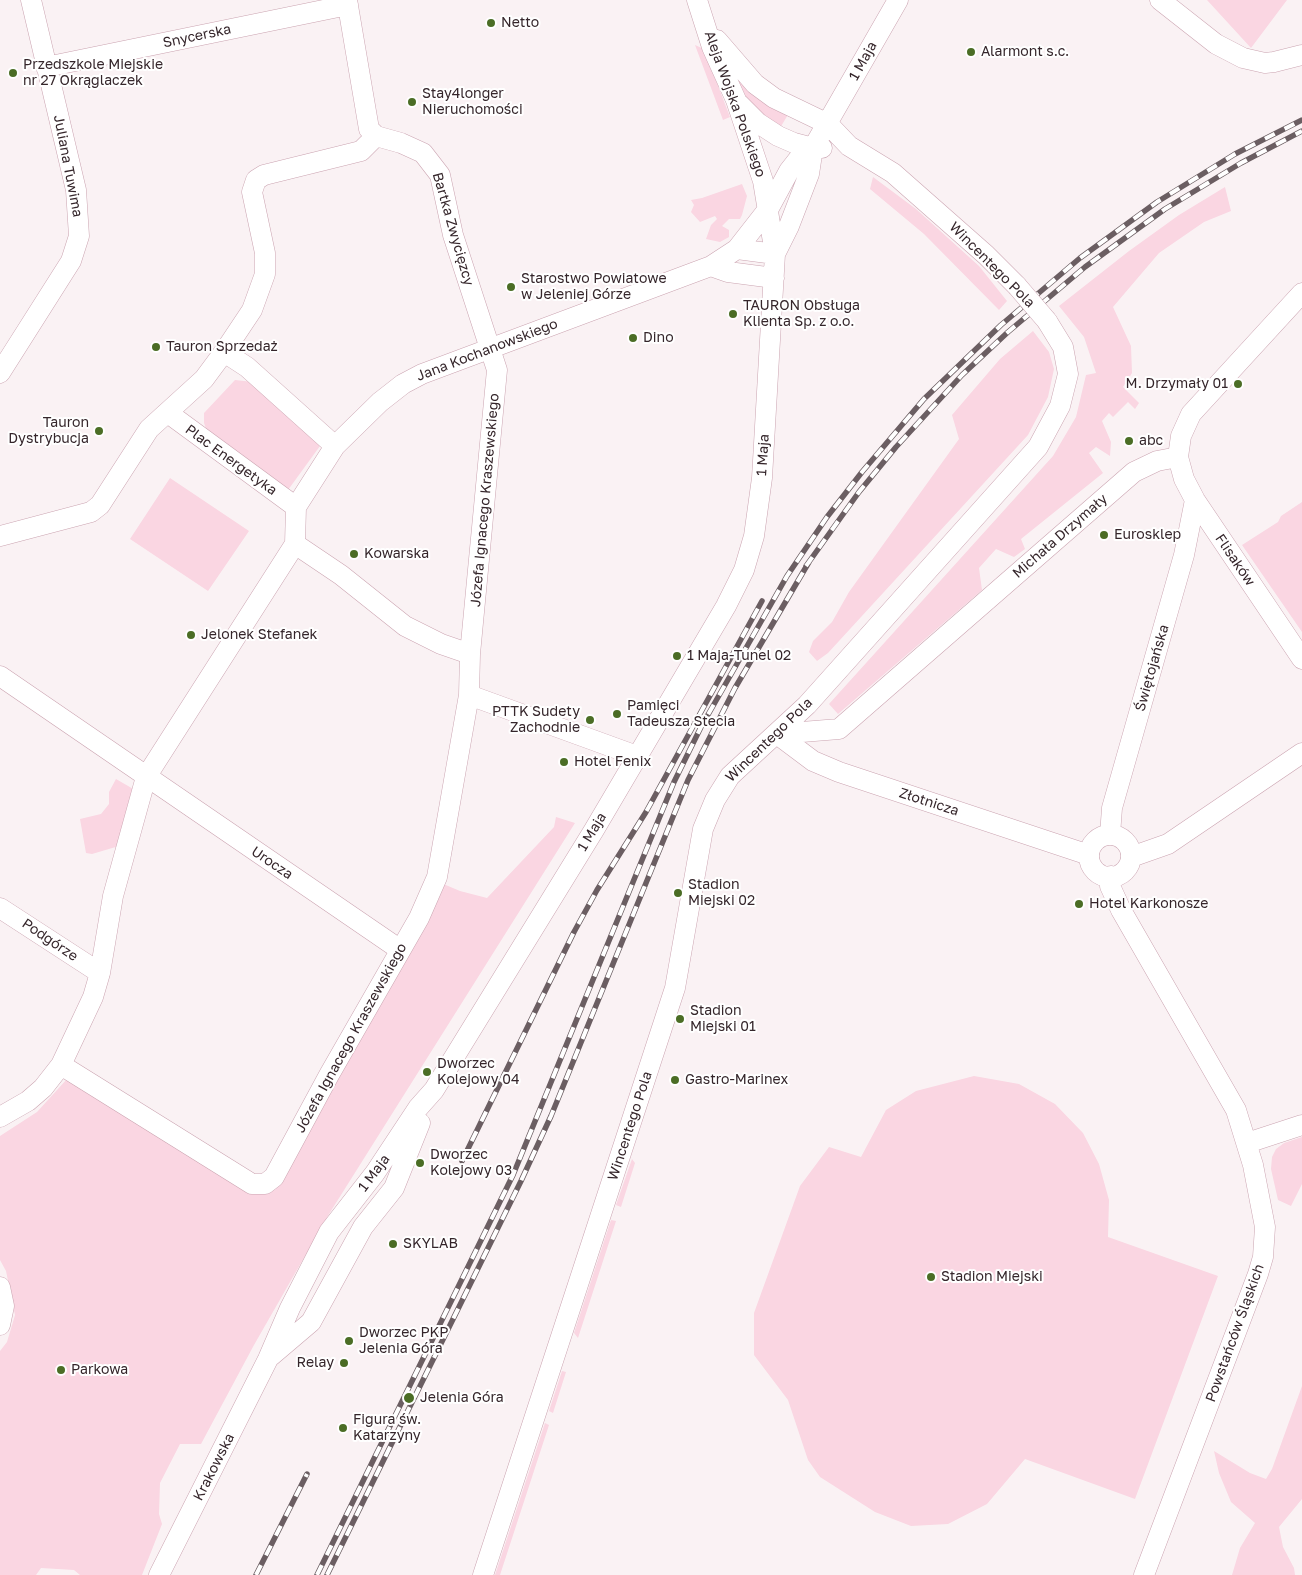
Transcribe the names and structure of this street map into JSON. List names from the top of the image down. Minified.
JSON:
{"streets":{"street":["Snycerska","1 Maja","Aleja Wojska Polskiego","Juliana Tuwima","Bartka Zwycięzcy","Wincentego Pola","Jana Kochanowskiego","Plac Energetyka","Józefa Ignacego Kraszewskiego","Michała Drzymały","Flisaków","Świętojańska","Złotnicza","Urocza","Podgórze","Powstańców Śląskich","Krakowska"]},"crossings":[["Snycerska","Juliana Tuwima"],["1 Maja","Aleja Wojska Polskiego"],["1 Maja","Wincentego Pola"],["1 Maja","Jana Kochanowskiego"],["1 Maja","Krakowska"],["Aleja Wojska Polskiego","Wincentego Pola"],["Aleja Wojska Polskiego","Jana Kochanowskiego"],["Bartka Zwycięzcy","Jana Kochanowskiego"],["Bartka Zwycięzcy","Józefa Ignacego Kraszewskiego"],["Wincentego Pola","Michała Drzymały"],["Wincentego Pola","Złotnicza"],["Jana Kochanowskiego","Plac Energetyka"],["Jana Kochanowskiego","Józefa Ignacego Kraszewskiego"],["Józefa Ignacego Kraszewskiego","Urocza"],["Michała Drzymały","Flisaków"],["Michała Drzymały","Złotnicza"],["Flisaków","Świętojańska"],["Świętojańska","Złotnicza"],["Świętojańska","Powstańców Śląskich"],["Złotnicza","Powstańców Śląskich"]],"places":["Netto","Alarmont s.c.","Przedszkole Miejskie nr 27 Okrąglaczek","Stay4longer Nieruchomości","Starostwo Powiatowe w Jeleniej Górze","TAURON Obsługa Klienta Sp. z o.o.","Dino","Tauron Sprzedaż","M. Drzymały 01","Tauron Dystrybucja","abc","Eurosklep","Kowarska","Jelonek Stefanek","1 Maja-Tunel 02","Pamięci Tadeusza Stecia","PTTK Sudety Zachodnie","Hotel Fenix","Stadion Miejski 02","Hotel Karkonosze","Stadion Miejski 01","Dworzec Kolejowy 04","Gastro-Marinex","Dworzec Kolejowy 03","SKYLAB","Stadion Miejski","Dworzec PKP Jelenia Góra","Relay","Parkowa","Jelenia Góra","Figura św. Katarzyny"]}
